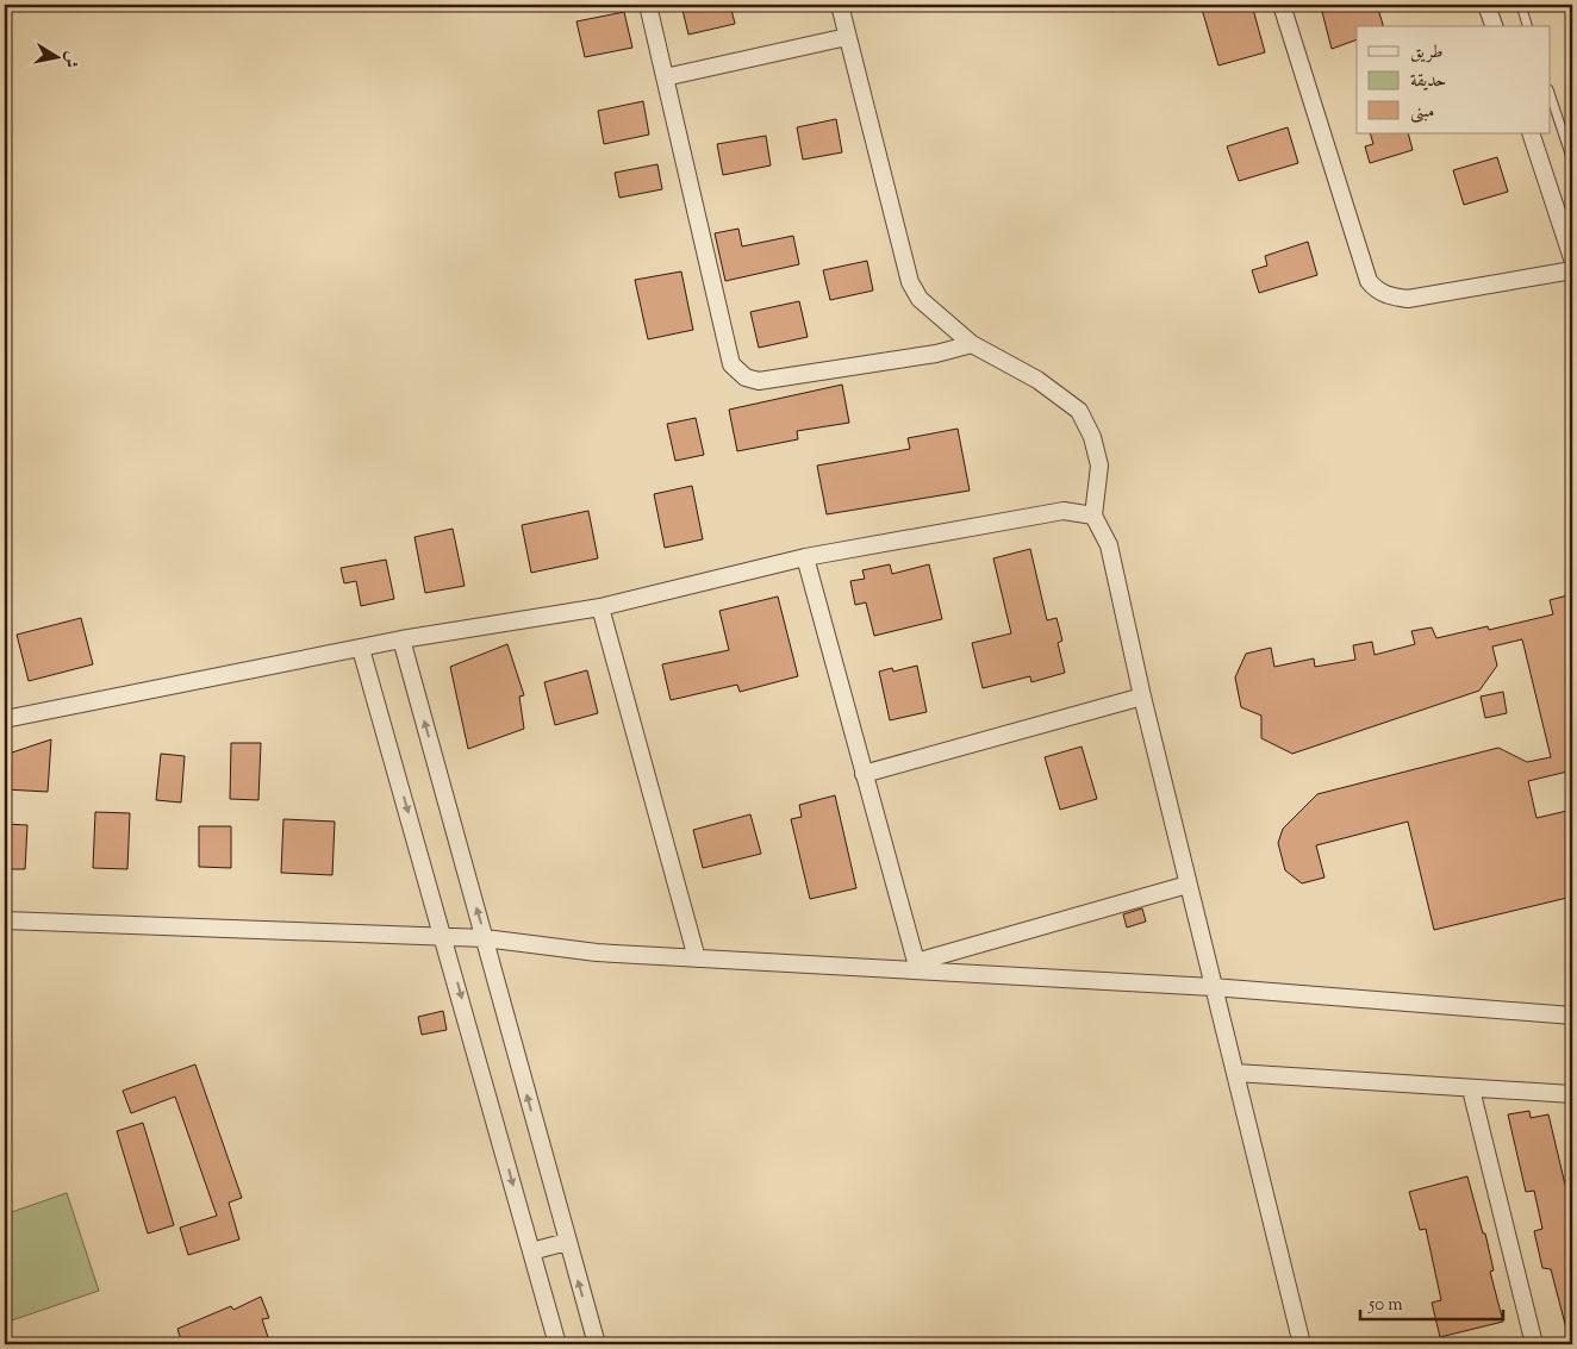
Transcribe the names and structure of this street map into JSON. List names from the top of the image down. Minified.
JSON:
{"legend":["طريق","حديقة","مبنى"],"scale_bar":"50 m","north":"right"}
